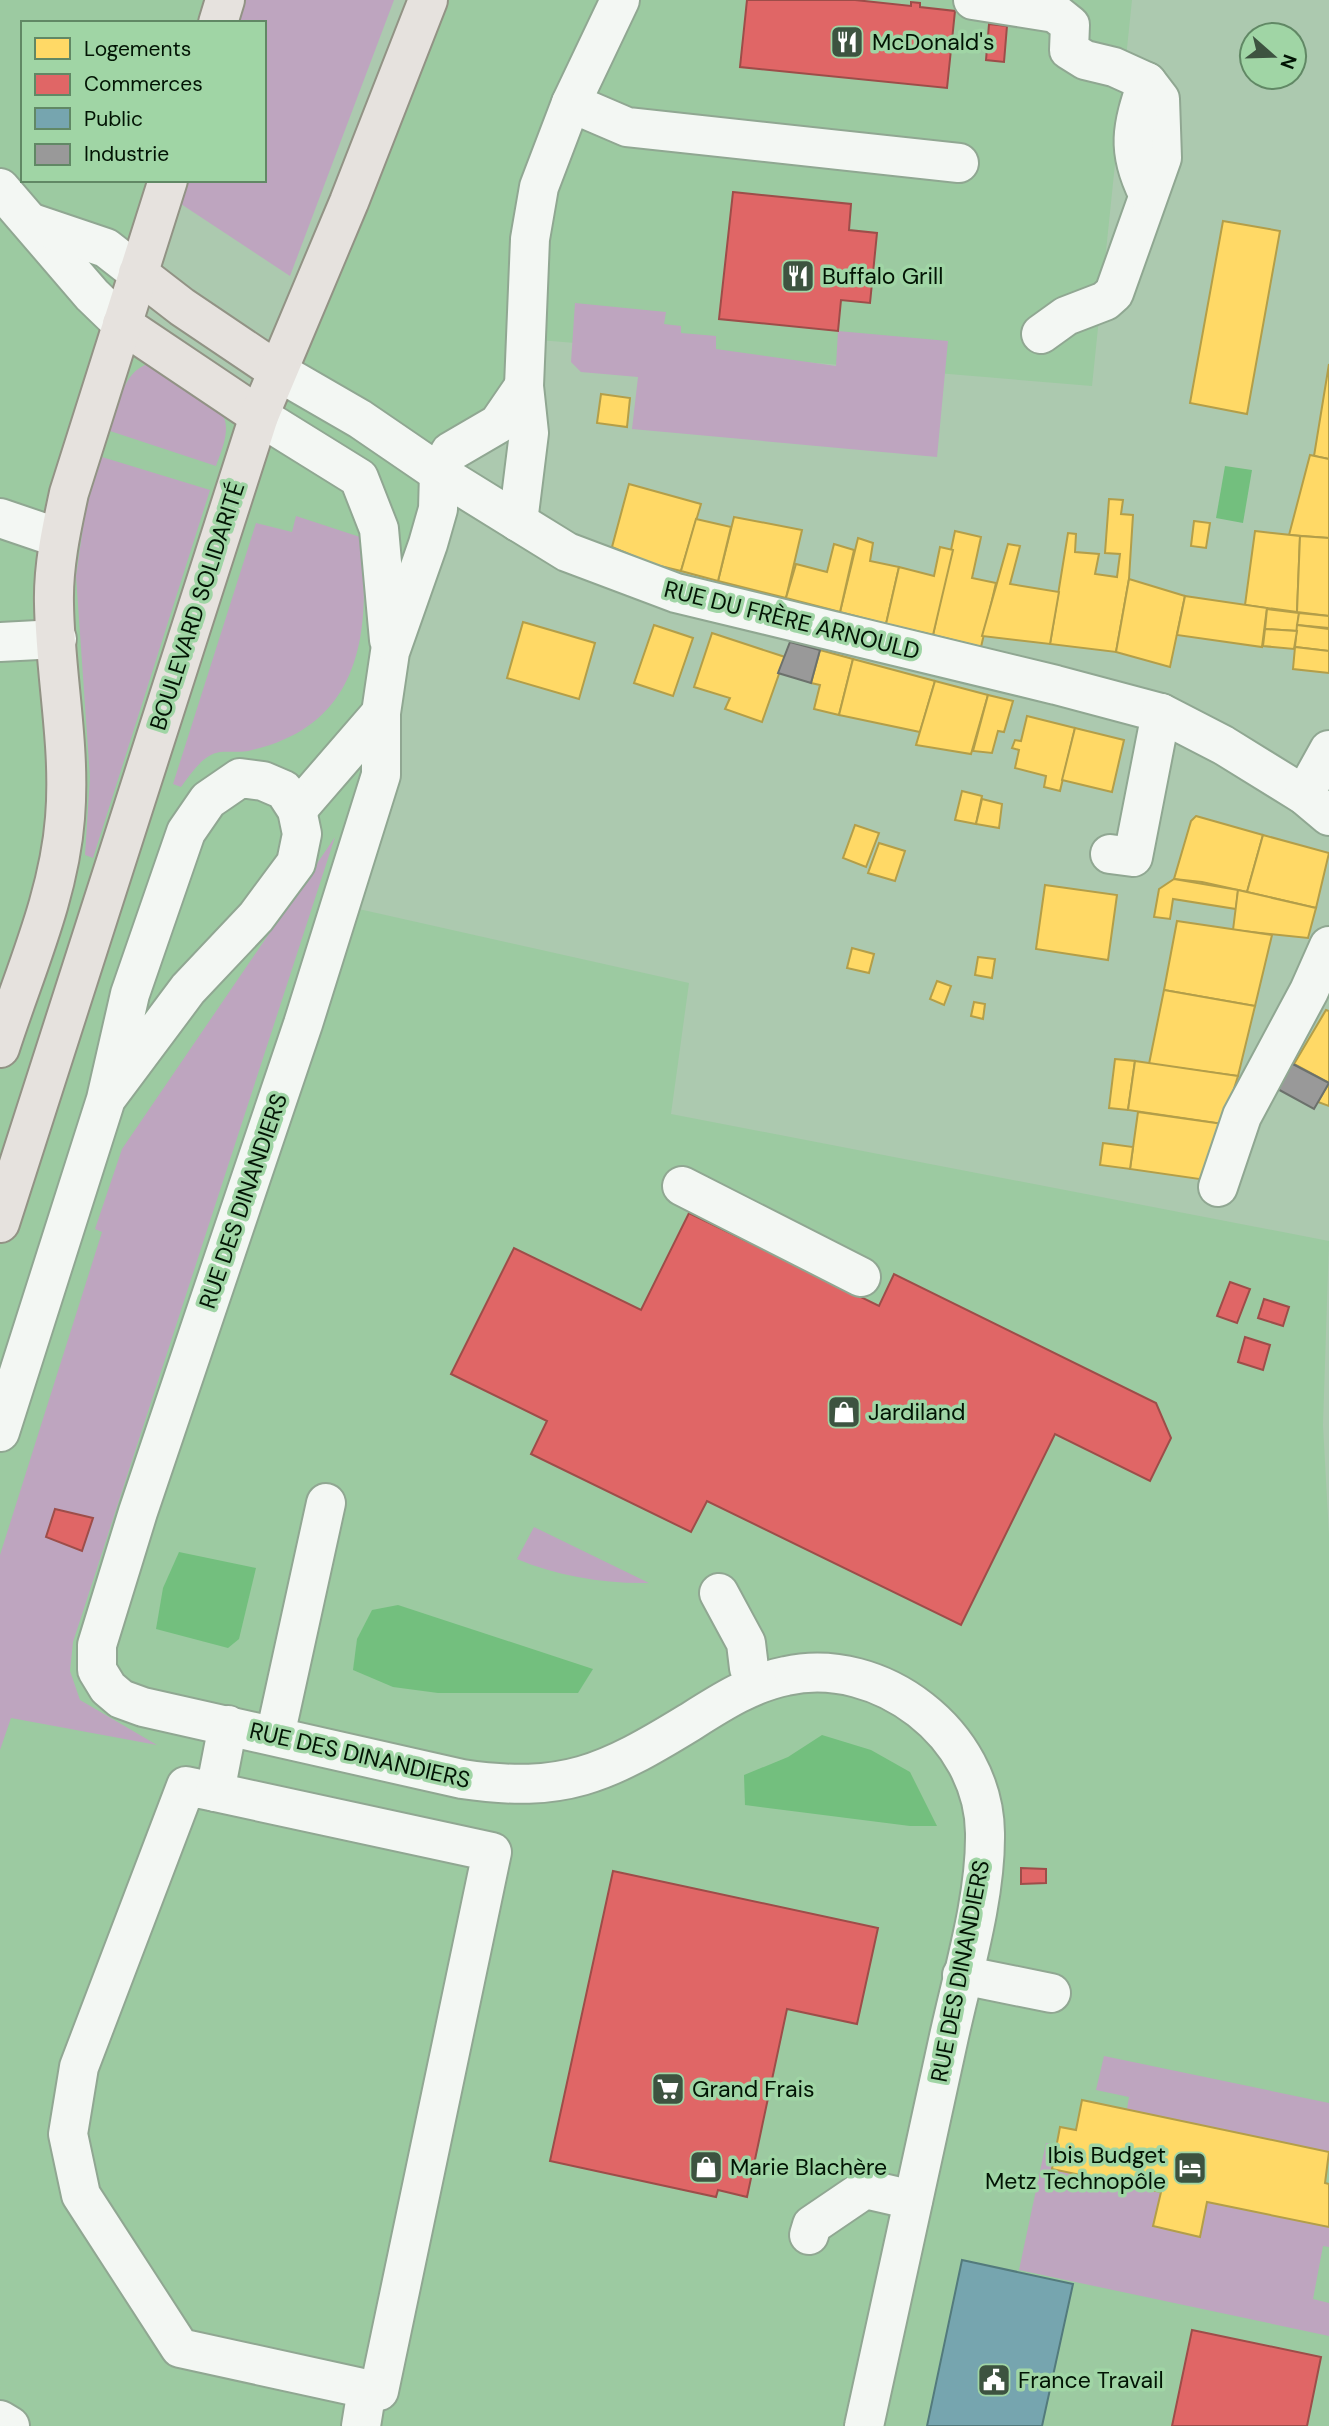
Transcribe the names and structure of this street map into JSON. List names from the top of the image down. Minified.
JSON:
{"streets":{"main road":["BOULEVARD SOLIDARITÉ"],"street":["RUE DU FRÈRE ARNOULD","RUE DES DINANDIERS"]},"crossings":[["BOULEVARD SOLIDARITÉ","RUE DU FRÈRE ARNOULD"],["BOULEVARD SOLIDARITÉ","RUE DES DINANDIERS"],["RUE DU FRÈRE ARNOULD","RUE DES DINANDIERS"]],"places":{"restaurant":["McDonald's","Buffalo Grill"],"shop":["Jardiland","Marie Blachère"],"supermarket":["Grand Frais"],"hotel":["Ibis Budget Metz Technopôle"],"public building":["France Travail"]},"legend":["Logements","Commerces","Public","Industrie"],"north":"right"}
